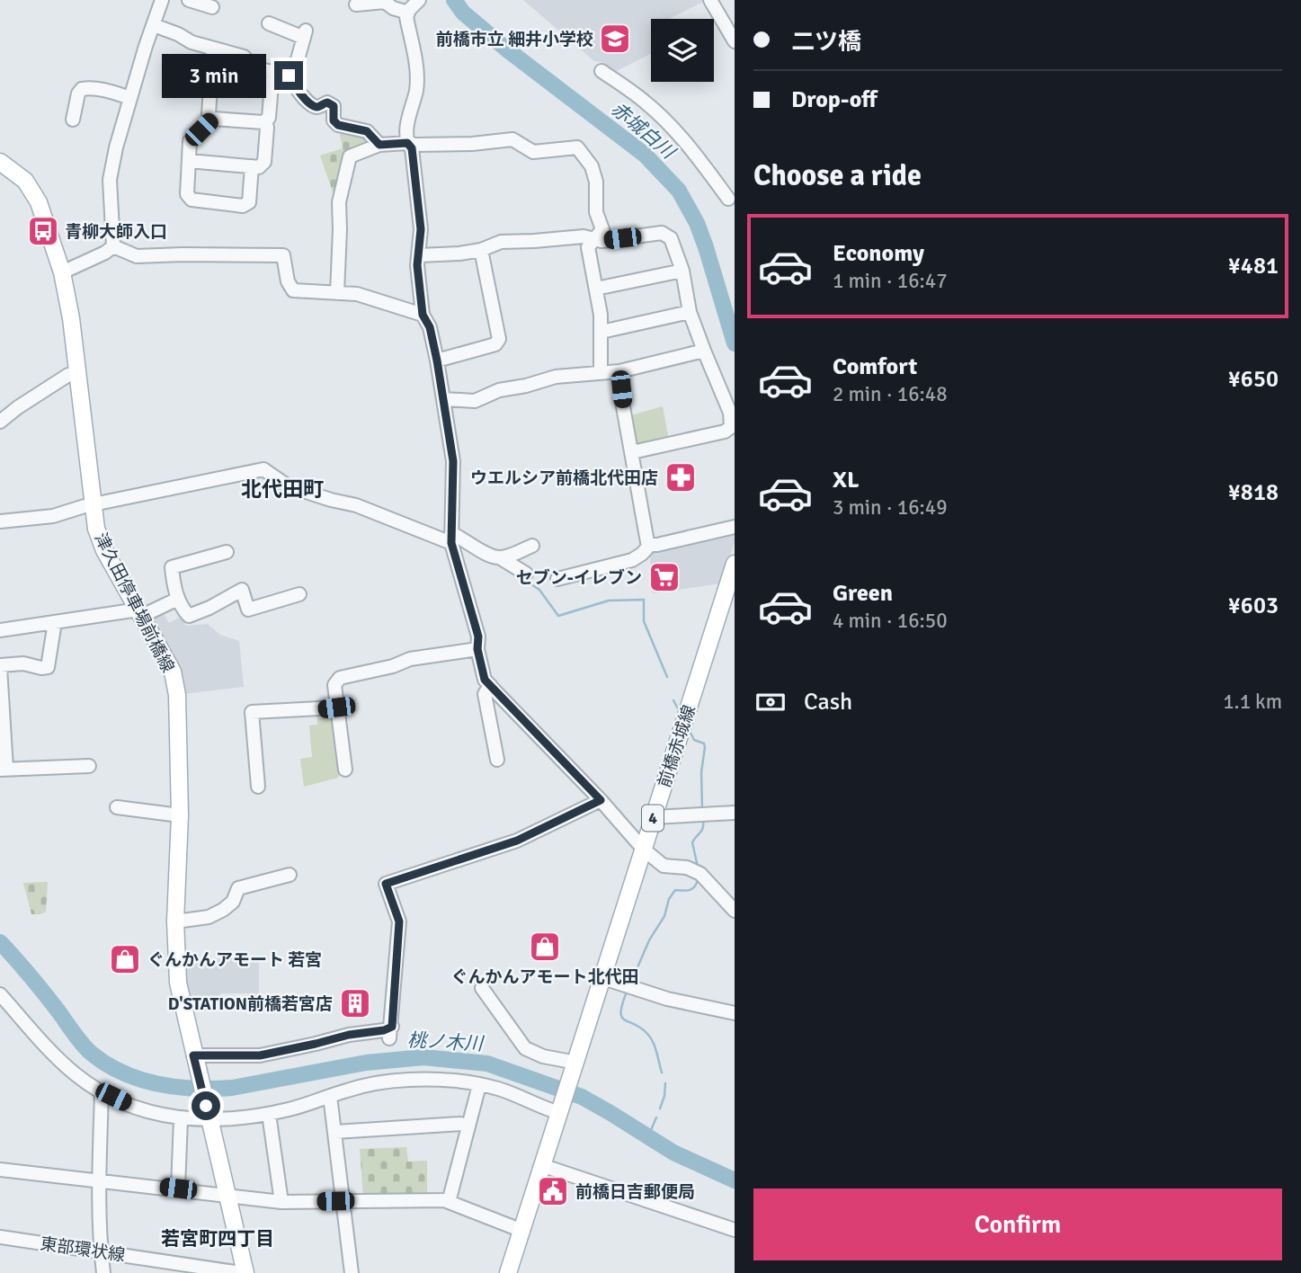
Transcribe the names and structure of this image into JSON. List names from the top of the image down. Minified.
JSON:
{"streets":{"main road":["津久田停車場前橋線","前橋赤城線","4"],"street":["東部環状線"]},"crossings":[["前橋赤城線","4"]],"districts":["北代田町","若宮町四丁目"],"water":["赤城白川","桃ノ木川"],"places":{"school or university":["前橋市立 細井小学校"],"bus stop":["青柳大師入口"],"pharmacy":["ウエルシア前橋北代田店"],"supermarket":["セブン-イレブン"],"shop":["ぐんかんアモート北代田","ぐんかんアモート 若宮"],"building":["D'STATION前橋若宮店"],"public building":["前橋日吉郵便局"]},"page":{"banner":["二ツ橋","Drop-off"],"bubble":"3 min","heading":"Choose a ride","list":[{"name":"Economy","note":"1 min · 16:47","value":"¥481"},{"name":"Comfort","note":"2 min · 16:48","value":"¥650"},{"name":"XL","note":"3 min · 16:49","value":"¥818"},{"name":"Green","note":"4 min · 16:50","value":"¥603"}],"pay":["Cash","1.1 km"],"buttons":"Confirm"}}
